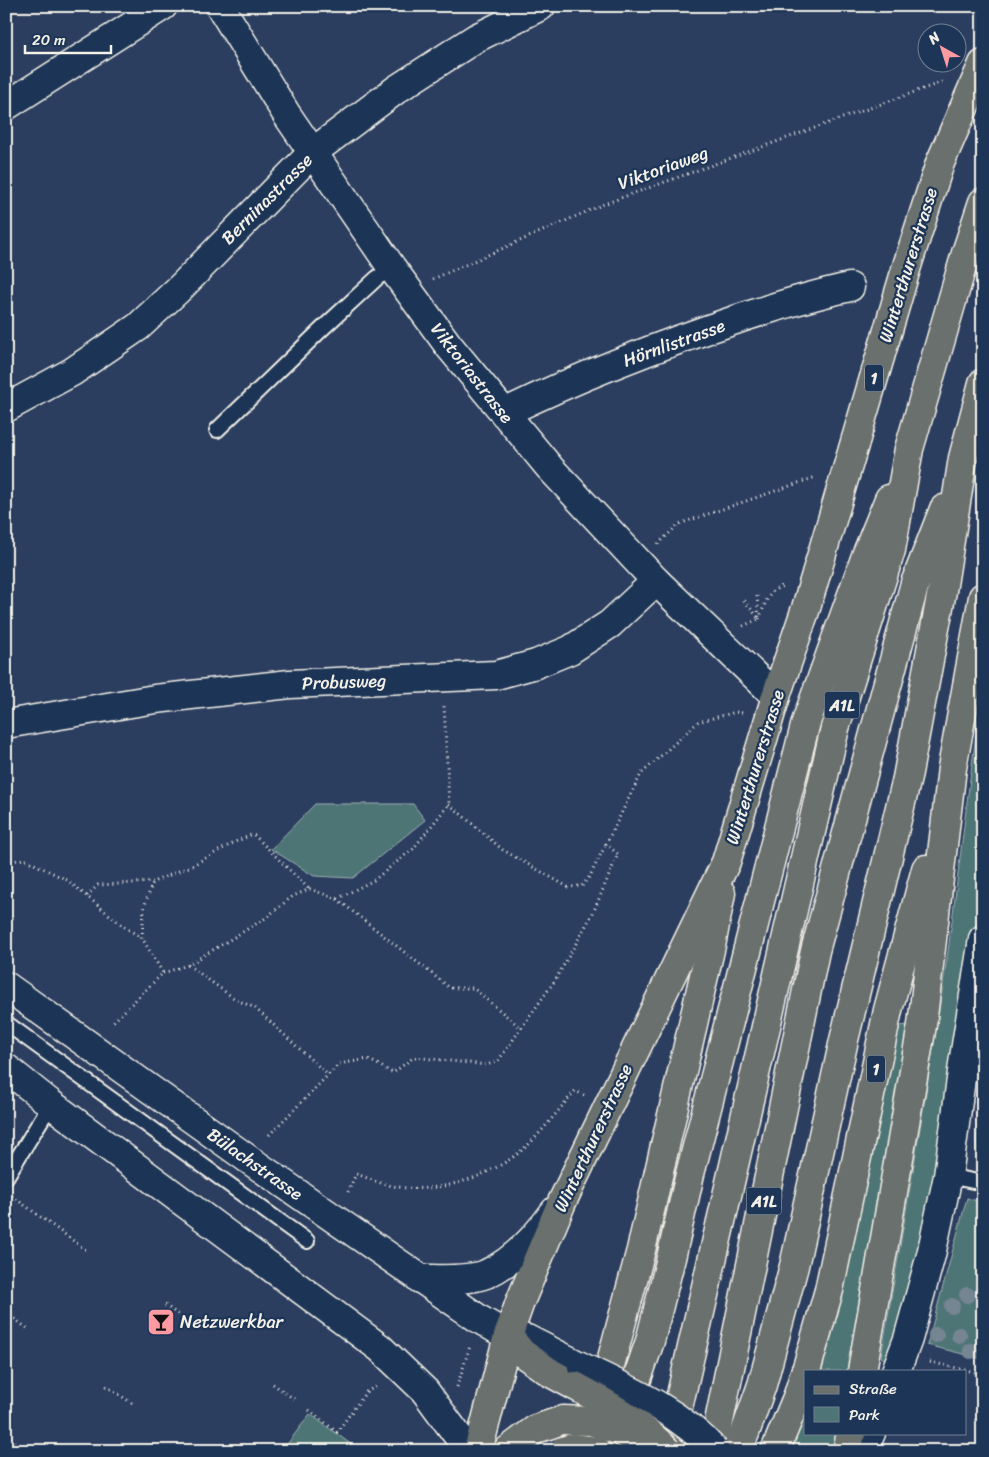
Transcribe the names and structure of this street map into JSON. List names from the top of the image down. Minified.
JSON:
{"streets":{"main road":["Winterthurerstrasse","1","A1L"],"street":["Berninastrasse","Hörnlistrasse","Viktoriastrasse","Probusweg","Bülachstrasse"],"path":["Viktoriaweg"]},"crossings":[["Viktoriaweg","Winterthurerstrasse"],["Viktoriaweg","Viktoriastrasse"],["Berninastrasse","Viktoriastrasse"],["Winterthurerstrasse","Viktoriastrasse"],["Winterthurerstrasse","1"],["Winterthurerstrasse","Bülachstrasse"],["Hörnlistrasse","Viktoriastrasse"],["Viktoriastrasse","Probusweg"]],"places":{"bar":["Netzwerkbar"]},"legend":["Straße","Park"],"scale_bar":"20 m","north":"top left"}
